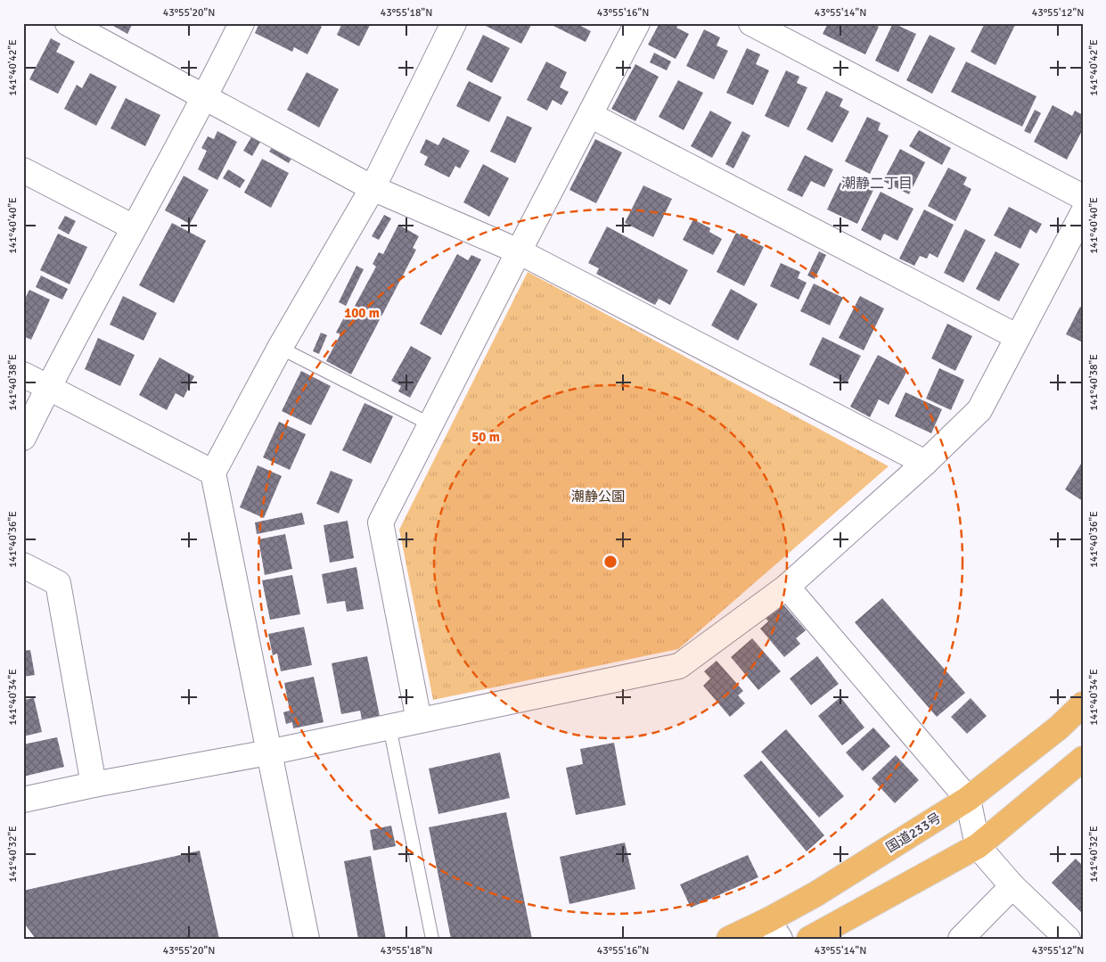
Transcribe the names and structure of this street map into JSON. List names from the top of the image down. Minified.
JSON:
{"streets":{"highway":["国道233号"]},"districts":["潮静二丁目"],"parks":["潮静公園"],"coordinates":["43°55'20\"N","43°55'18\"N","43°55'16\"N","43°55'14\"N","43°55'12\"N","141°40'42\"E","141°40'40\"E","141°40'38\"E","141°40'36\"E","141°40'34\"E","141°40'32\"E"],"rings":["100 m","50 m"]}
